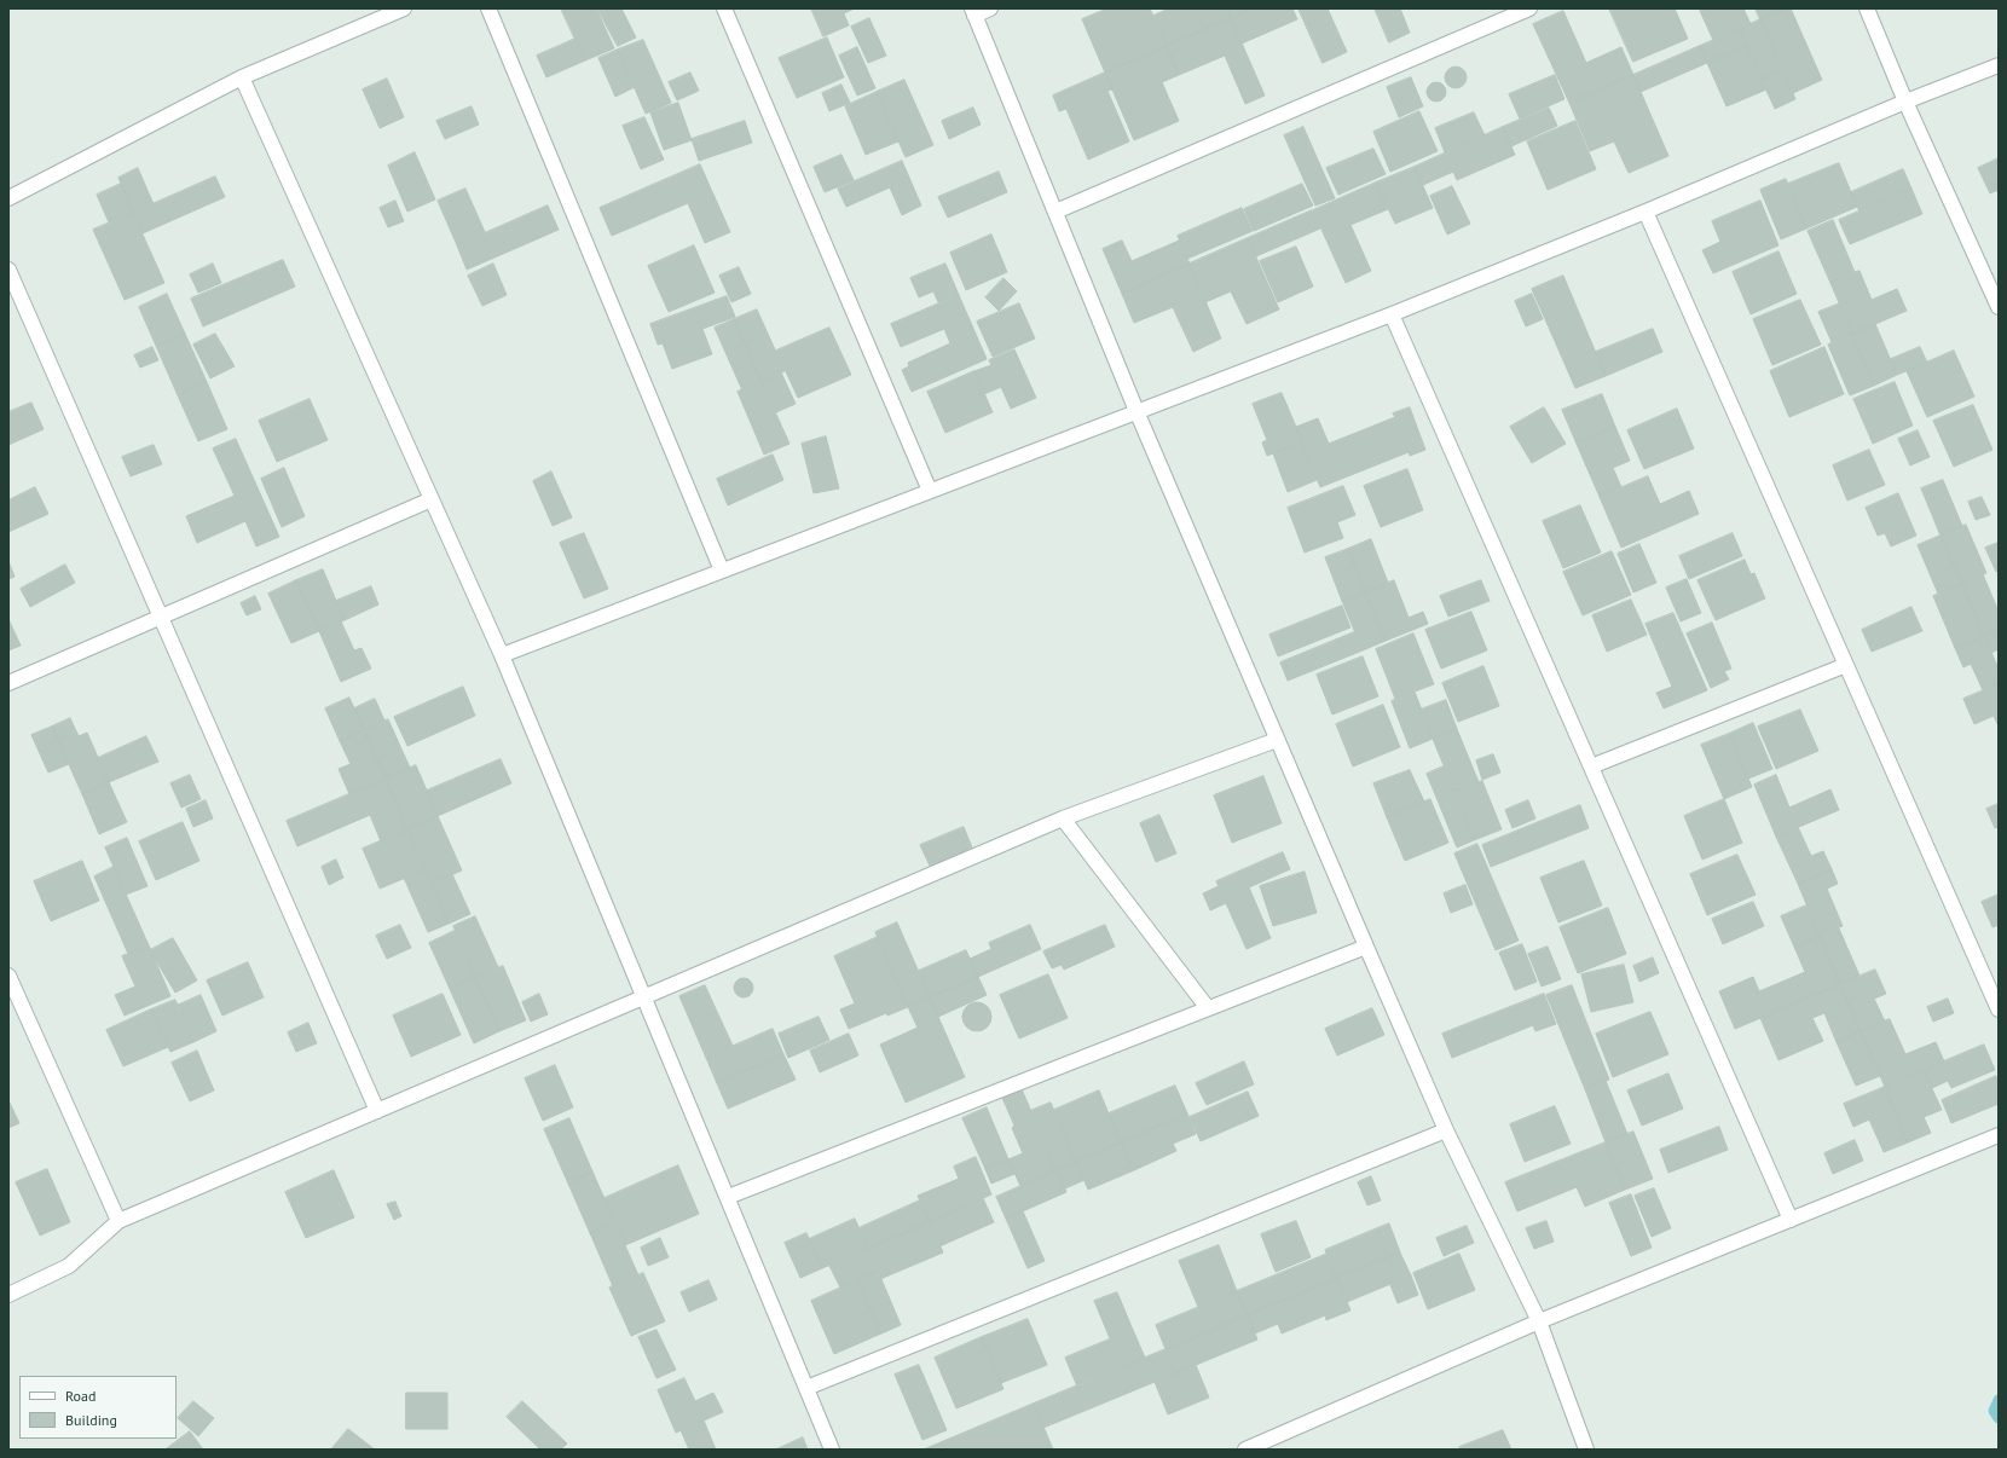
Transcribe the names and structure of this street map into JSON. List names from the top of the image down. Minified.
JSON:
{"legend":["Road","Building"]}
